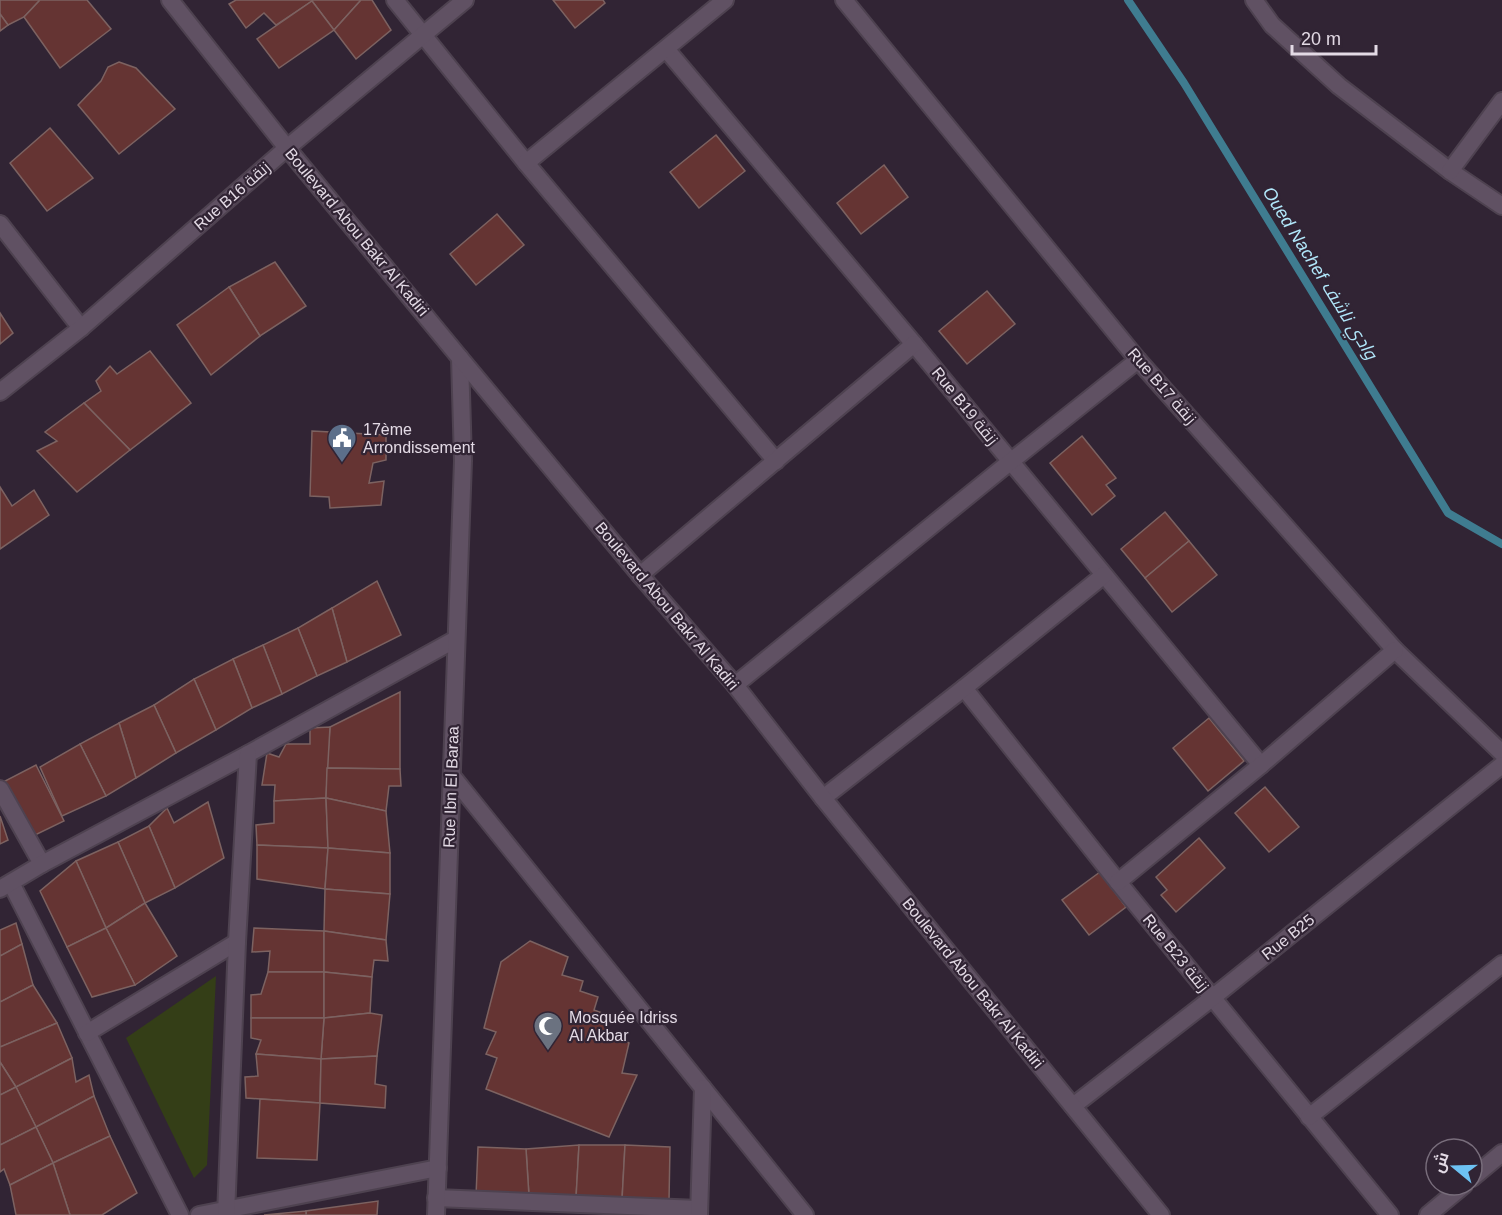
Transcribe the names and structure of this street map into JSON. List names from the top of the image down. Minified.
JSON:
{"streets":{"street":["Rue B16 زنقة","Boulevard Abou Bakr Al Kadiri","Rue B17 زنقة","Rue B19 زنقة","Rue Ibn El Baraa","Rue B25","Rue B23 زنقة"]},"crossings":[["Rue B16 زنقة","Boulevard Abou Bakr Al Kadiri"],["Boulevard Abou Bakr Al Kadiri","Rue Ibn El Baraa"],["Boulevard Abou Bakr Al Kadiri","Rue B25"],["Rue B25","Rue B23 زنقة"]],"water":["Oued Nachef وادي ناشف"],"places":{"public building":["17ème Arrondissement"],"mosque":["Mosquée Idriss Al Akbar"]},"scale_bar":"20 m","north":"left"}
